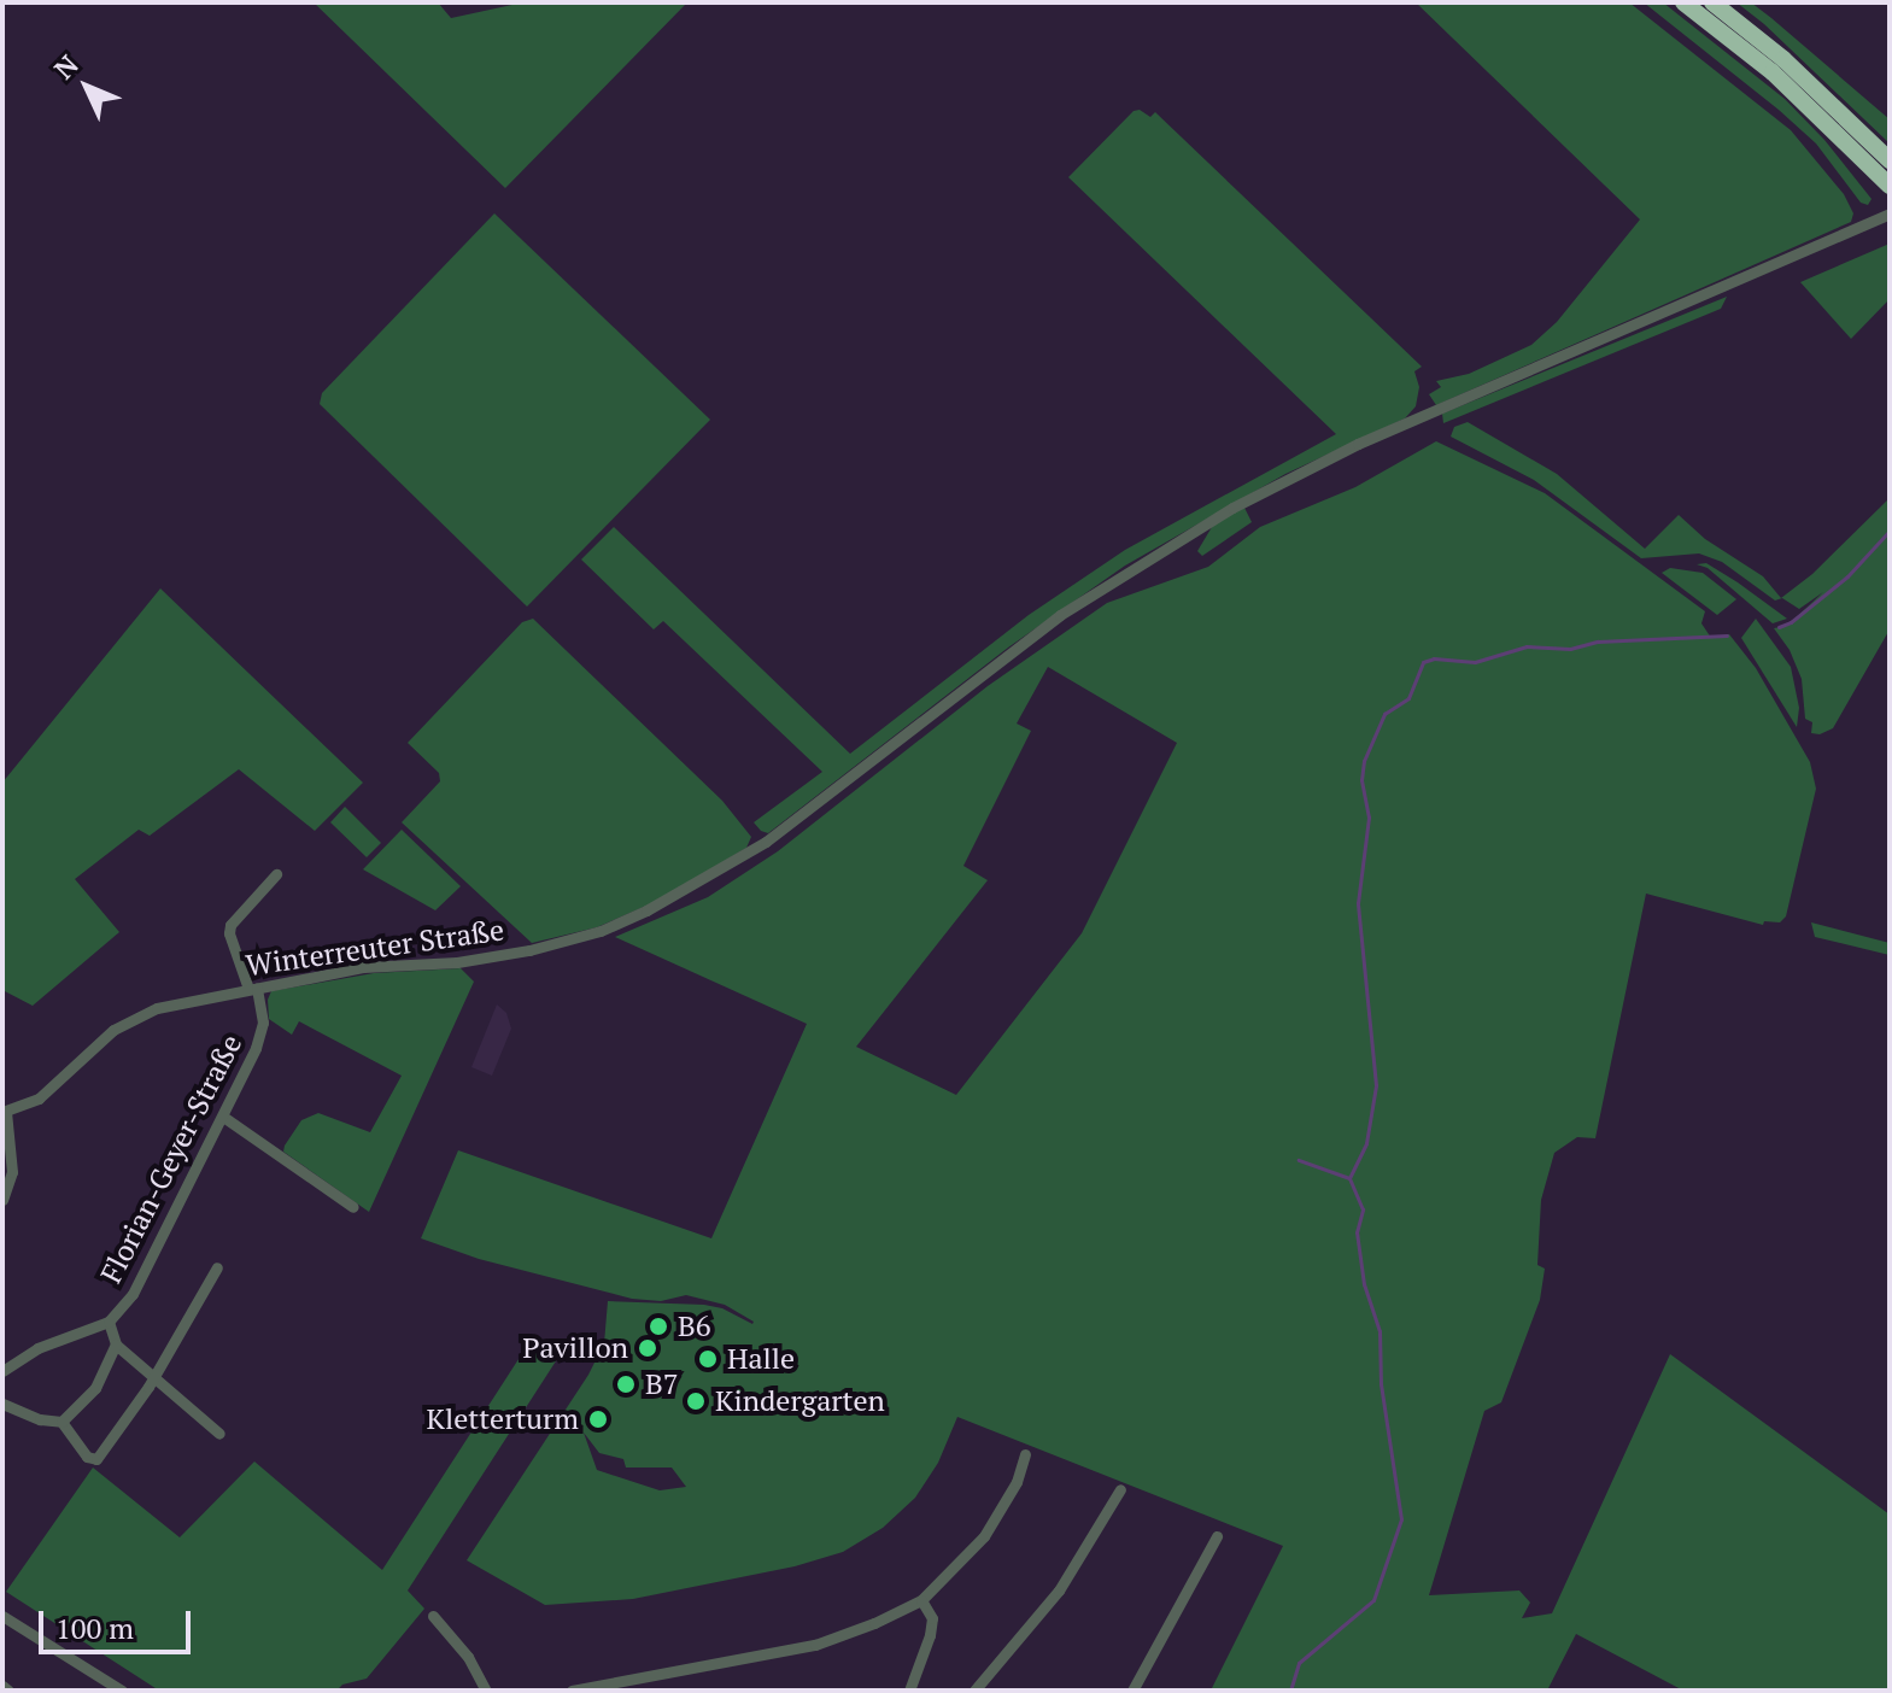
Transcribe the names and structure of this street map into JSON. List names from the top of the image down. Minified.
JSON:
{"streets":{"street":["Winterreuter Straße","Florian-Geyer-Straße"]},"crossings":[["Winterreuter Straße","Florian-Geyer-Straße"]],"places":["B6","Pavillon","Halle","B7","Kindergarten","Kletterturm"],"scale_bar":"100 m","north":"top left"}
